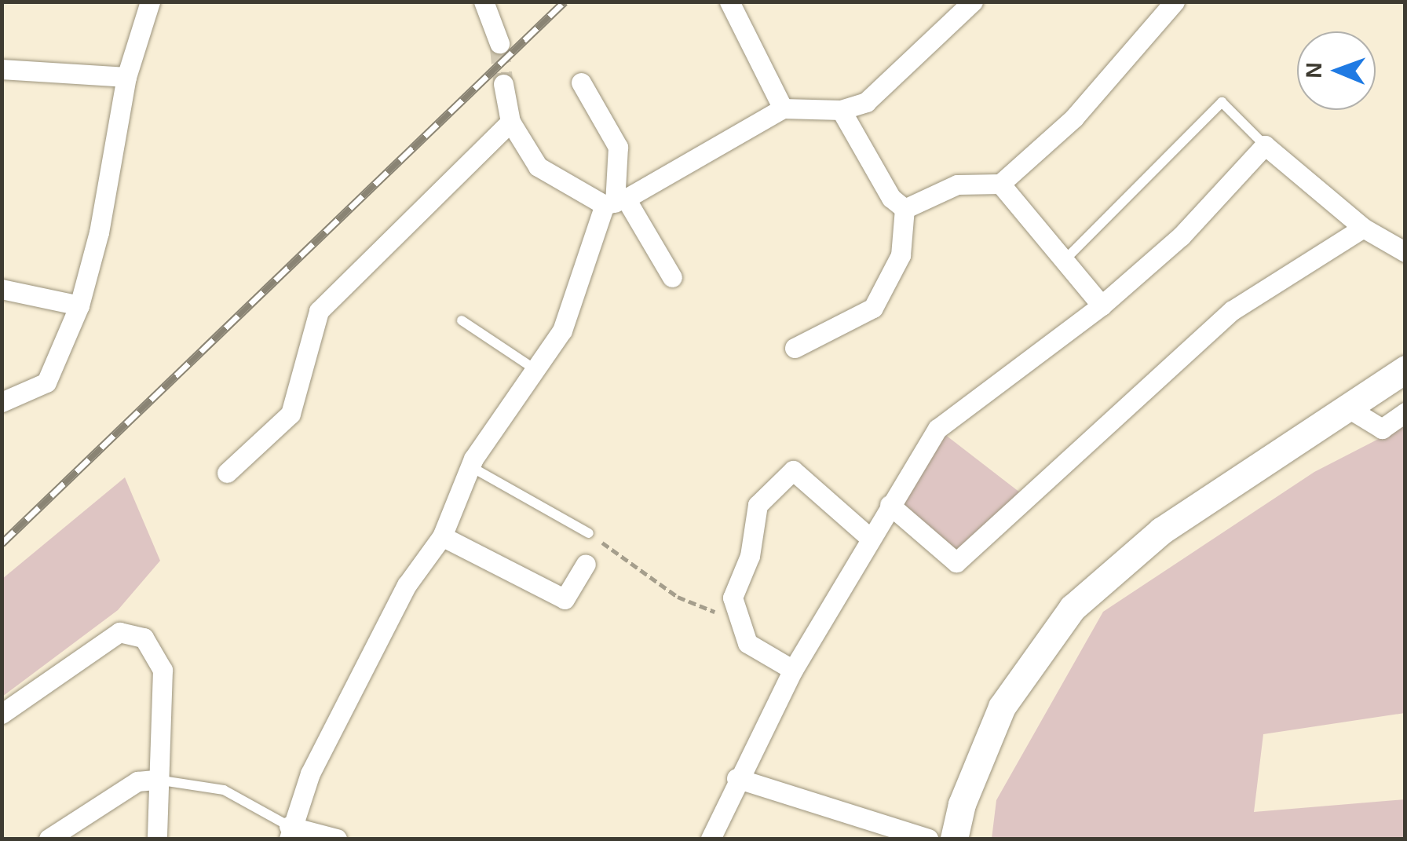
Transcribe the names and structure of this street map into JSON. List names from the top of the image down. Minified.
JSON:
{"north":"left"}
